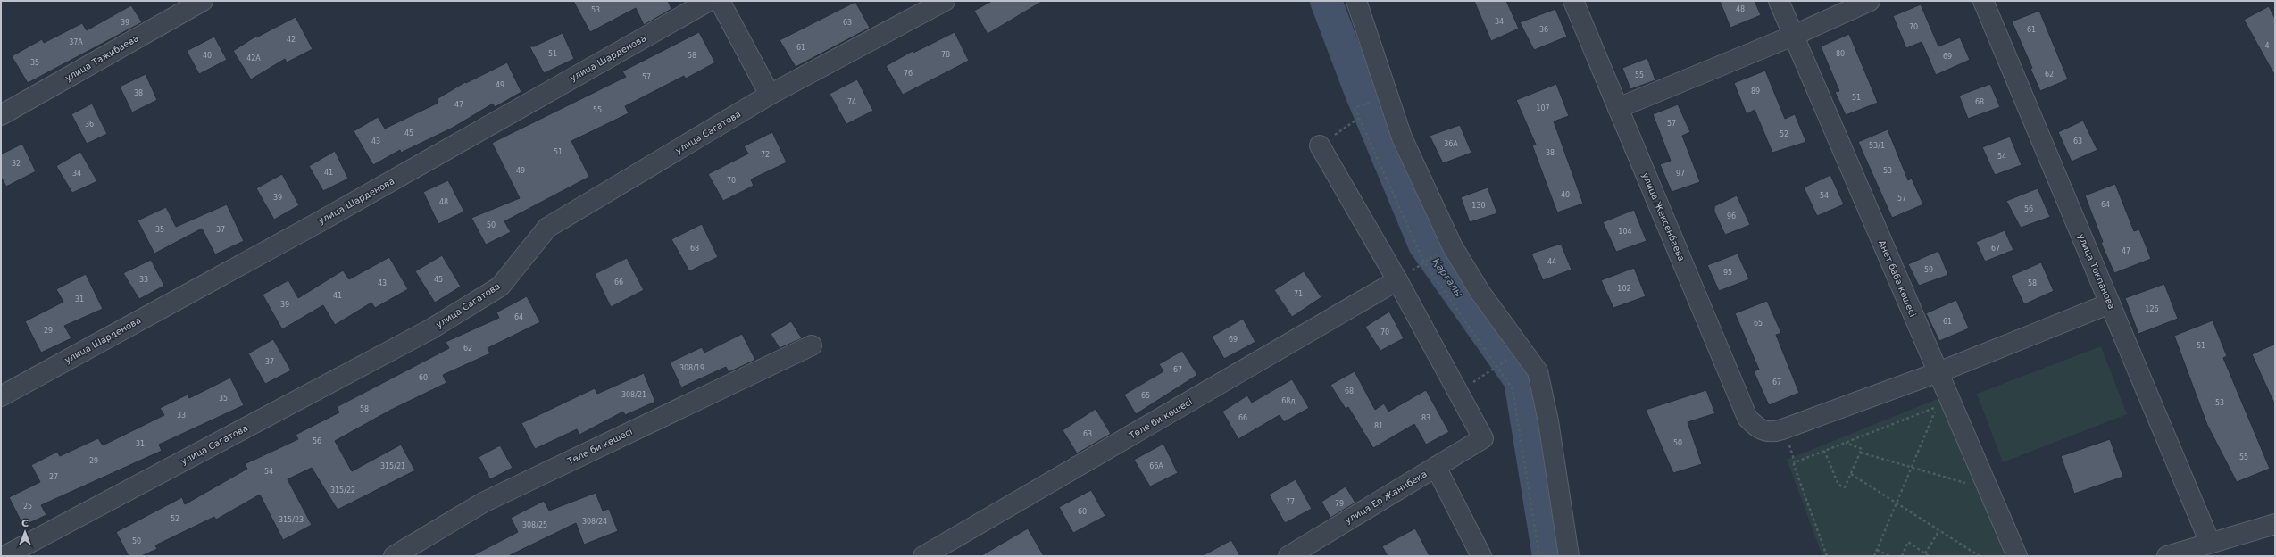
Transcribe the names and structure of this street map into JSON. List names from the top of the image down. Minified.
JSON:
{"streets":{"street":["улица Тажибаева","улица Шарденова","улица Сагатова","улица Жексенбаева","улица Токпанова","Анет баба көшесі","Төле би көшесі","улица Ер Жанибека"]},"crossings":[["улица Жексенбаева","Анет баба көшесі"]],"water":["Қарғалы"],"house_numbers":["48","53","34","39","63","70","36","61","42","37А","4","61","51","80","78","40","58","69","42А","35","76","62","55","57","49","89","38","51","74","68","47","107","55","57","36","45","52","43","63","36А","53/1","51","38","72","54","32","49","53","41","34","97","70","40","54","39","57","48","64","130","56","96","50","35","37","104","68","67","47","44","59","95","33","45","66","43","58","102","71","41","31","39","126","64","61","65","29","70","69","51","62","37","308/19","67","60","67","68","308/21","65","35","68д","53","58","33","66","83","81","63","56","50","31","55","29","315/21","66А","54","27","315/22","77","79","25","60","52","315/23","308/24","308/25","50"],"north":"top"}
